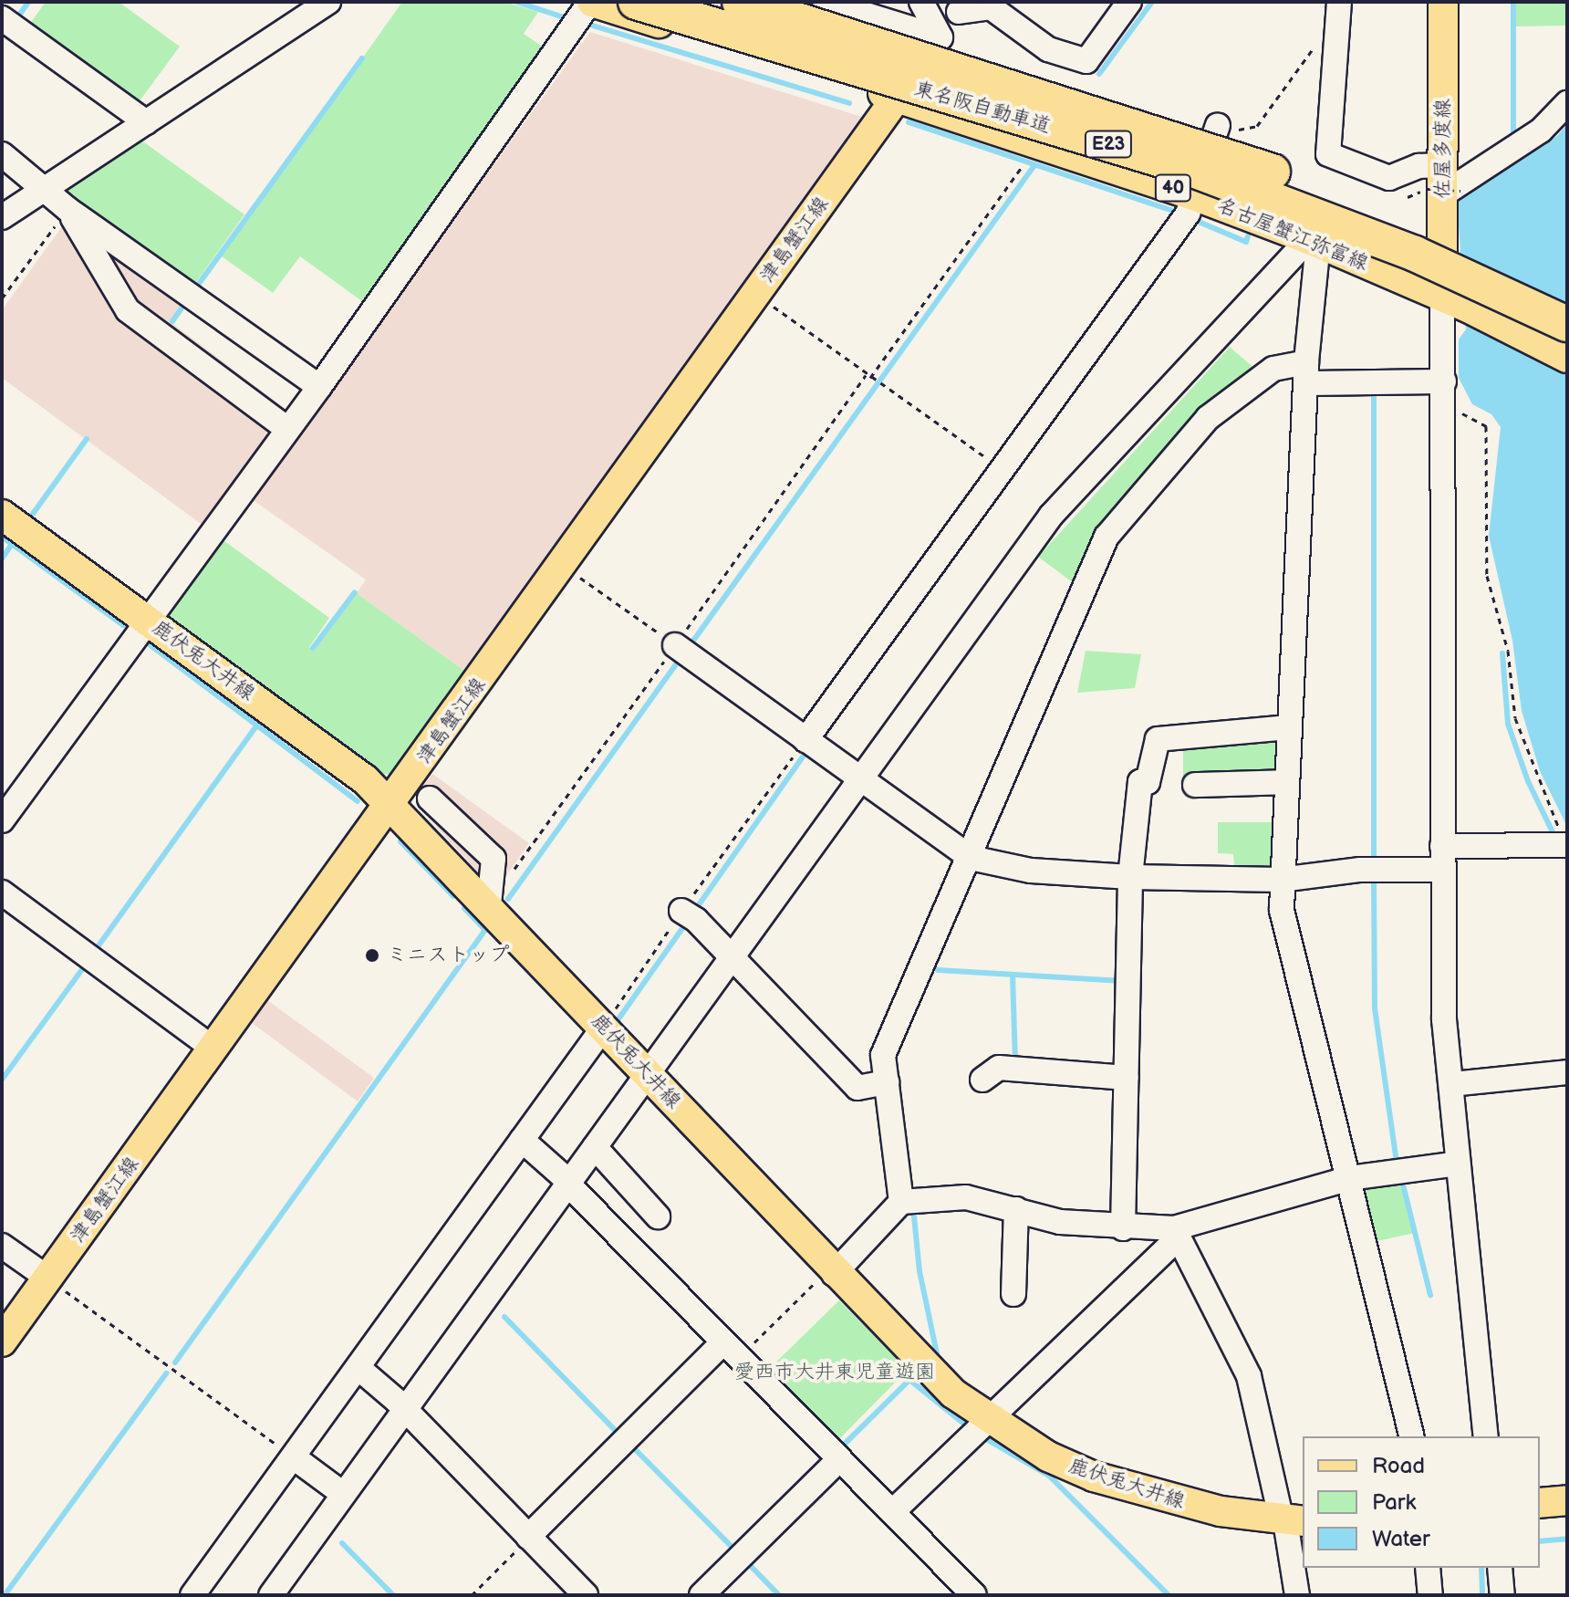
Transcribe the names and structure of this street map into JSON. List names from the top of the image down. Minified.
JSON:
{"streets":{"highway":["東名阪自動車道","E23"],"main road":["佐屋多度線","40","名古屋蟹江弥富線","津島蟹江線","鹿伏兎大井線"]},"crossings":[["佐屋多度線","名古屋蟹江弥富線"],["名古屋蟹江弥富線","津島蟹江線"],["津島蟹江線","鹿伏兎大井線"]],"parks":["愛西市大井東児童遊園"],"places":["ミニストップ"],"legend":["Road","Park","Water"]}
